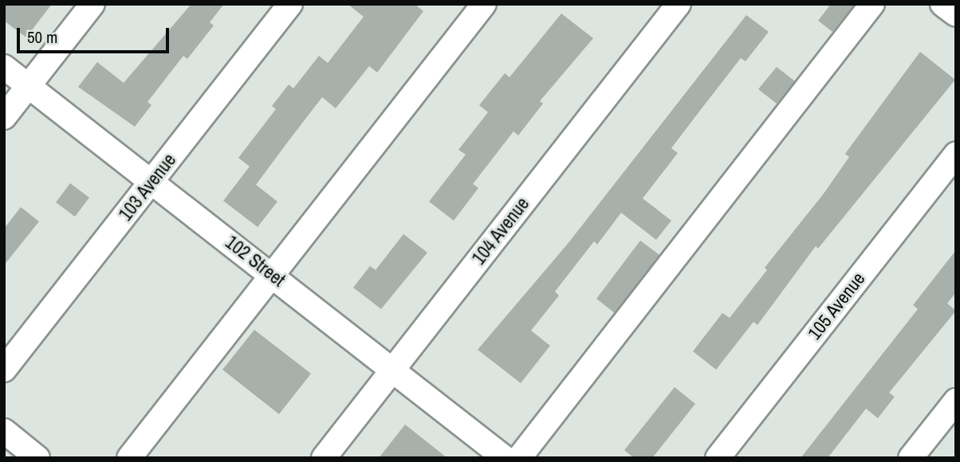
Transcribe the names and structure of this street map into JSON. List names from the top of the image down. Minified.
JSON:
{"streets":{"street":["103 Avenue","104 Avenue","102 Street","105 Avenue"]},"crossings":[["103 Avenue","102 Street"],["104 Avenue","102 Street"]],"scale_bar":"50 m"}
